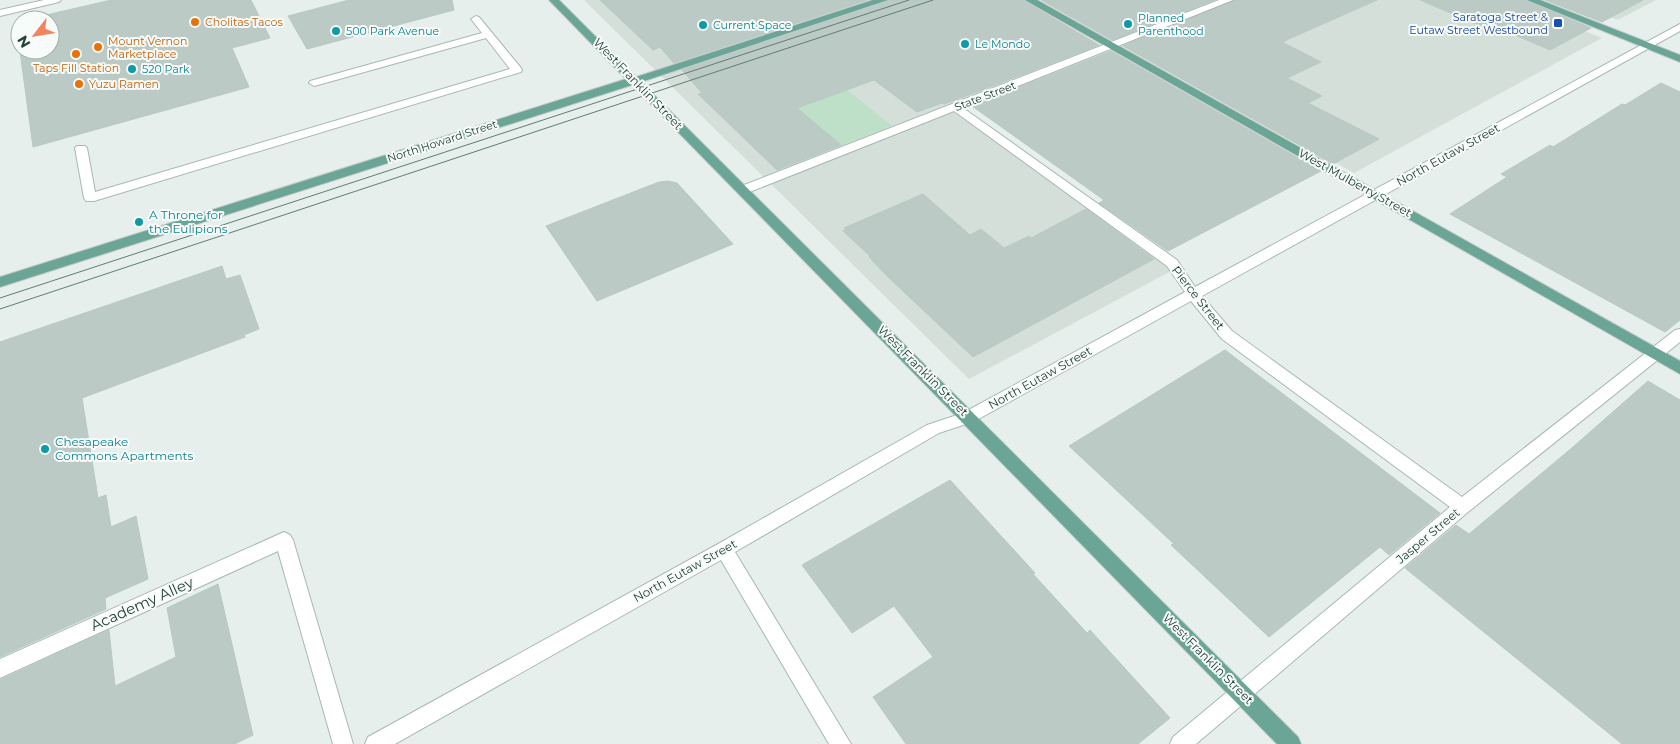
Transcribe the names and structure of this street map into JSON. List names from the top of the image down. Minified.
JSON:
{"streets":{"main road":["West Franklin Street","North Howard Street","West Mulberry Street"],"street":["State Street","North Eutaw Street","Pierce Street","Jasper Street","Academy Alley"]},"crossings":[["West Franklin Street","State Street"],["West Franklin Street","North Howard Street"],["West Franklin Street","North Eutaw Street"],["West Franklin Street","Jasper Street"],["State Street","West Mulberry Street"],["State Street","Pierce Street"],["North Eutaw Street","West Mulberry Street"],["North Eutaw Street","Pierce Street"],["West Mulberry Street","Jasper Street"],["Pierce Street","Jasper Street"]],"places":{"other":["Cholitas Tacos","Planned Parenthood","Current Space","500 Park Avenue","Le Mondo","Mount Vernon Marketplace","Taps Fill Station","520 Park","Yuzu Ramen","A Throne for the Eulipions","Chesapeake Commons Apartments"],"transit":["Saratoga Street & Eutaw Street Westbound"]},"north":"bottom left"}
